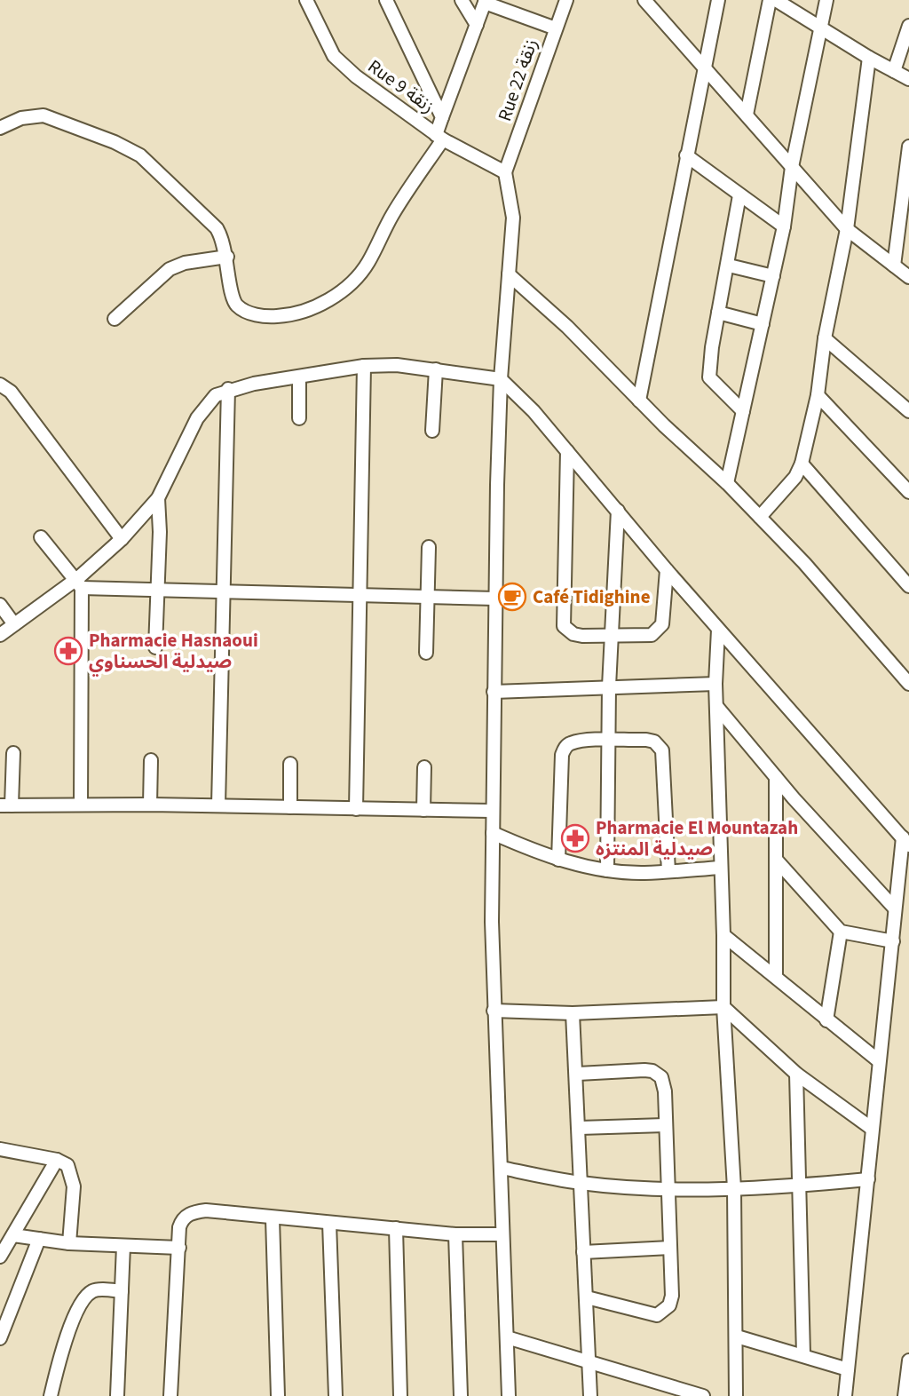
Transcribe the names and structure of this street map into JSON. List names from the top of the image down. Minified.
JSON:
{"streets":{"street":["Rue 22 زنقة","Rue 9 زنقة"]},"crossings":[["Rue 22 زنقة","Rue 9 زنقة"]],"places":{"cafe":["Café Tidighine"],"pharmacy":["Pharmacie Hasnaoui صيدلية الحسناوي","Pharmacie El Mountazah صيدلية المنتزه"]}}
